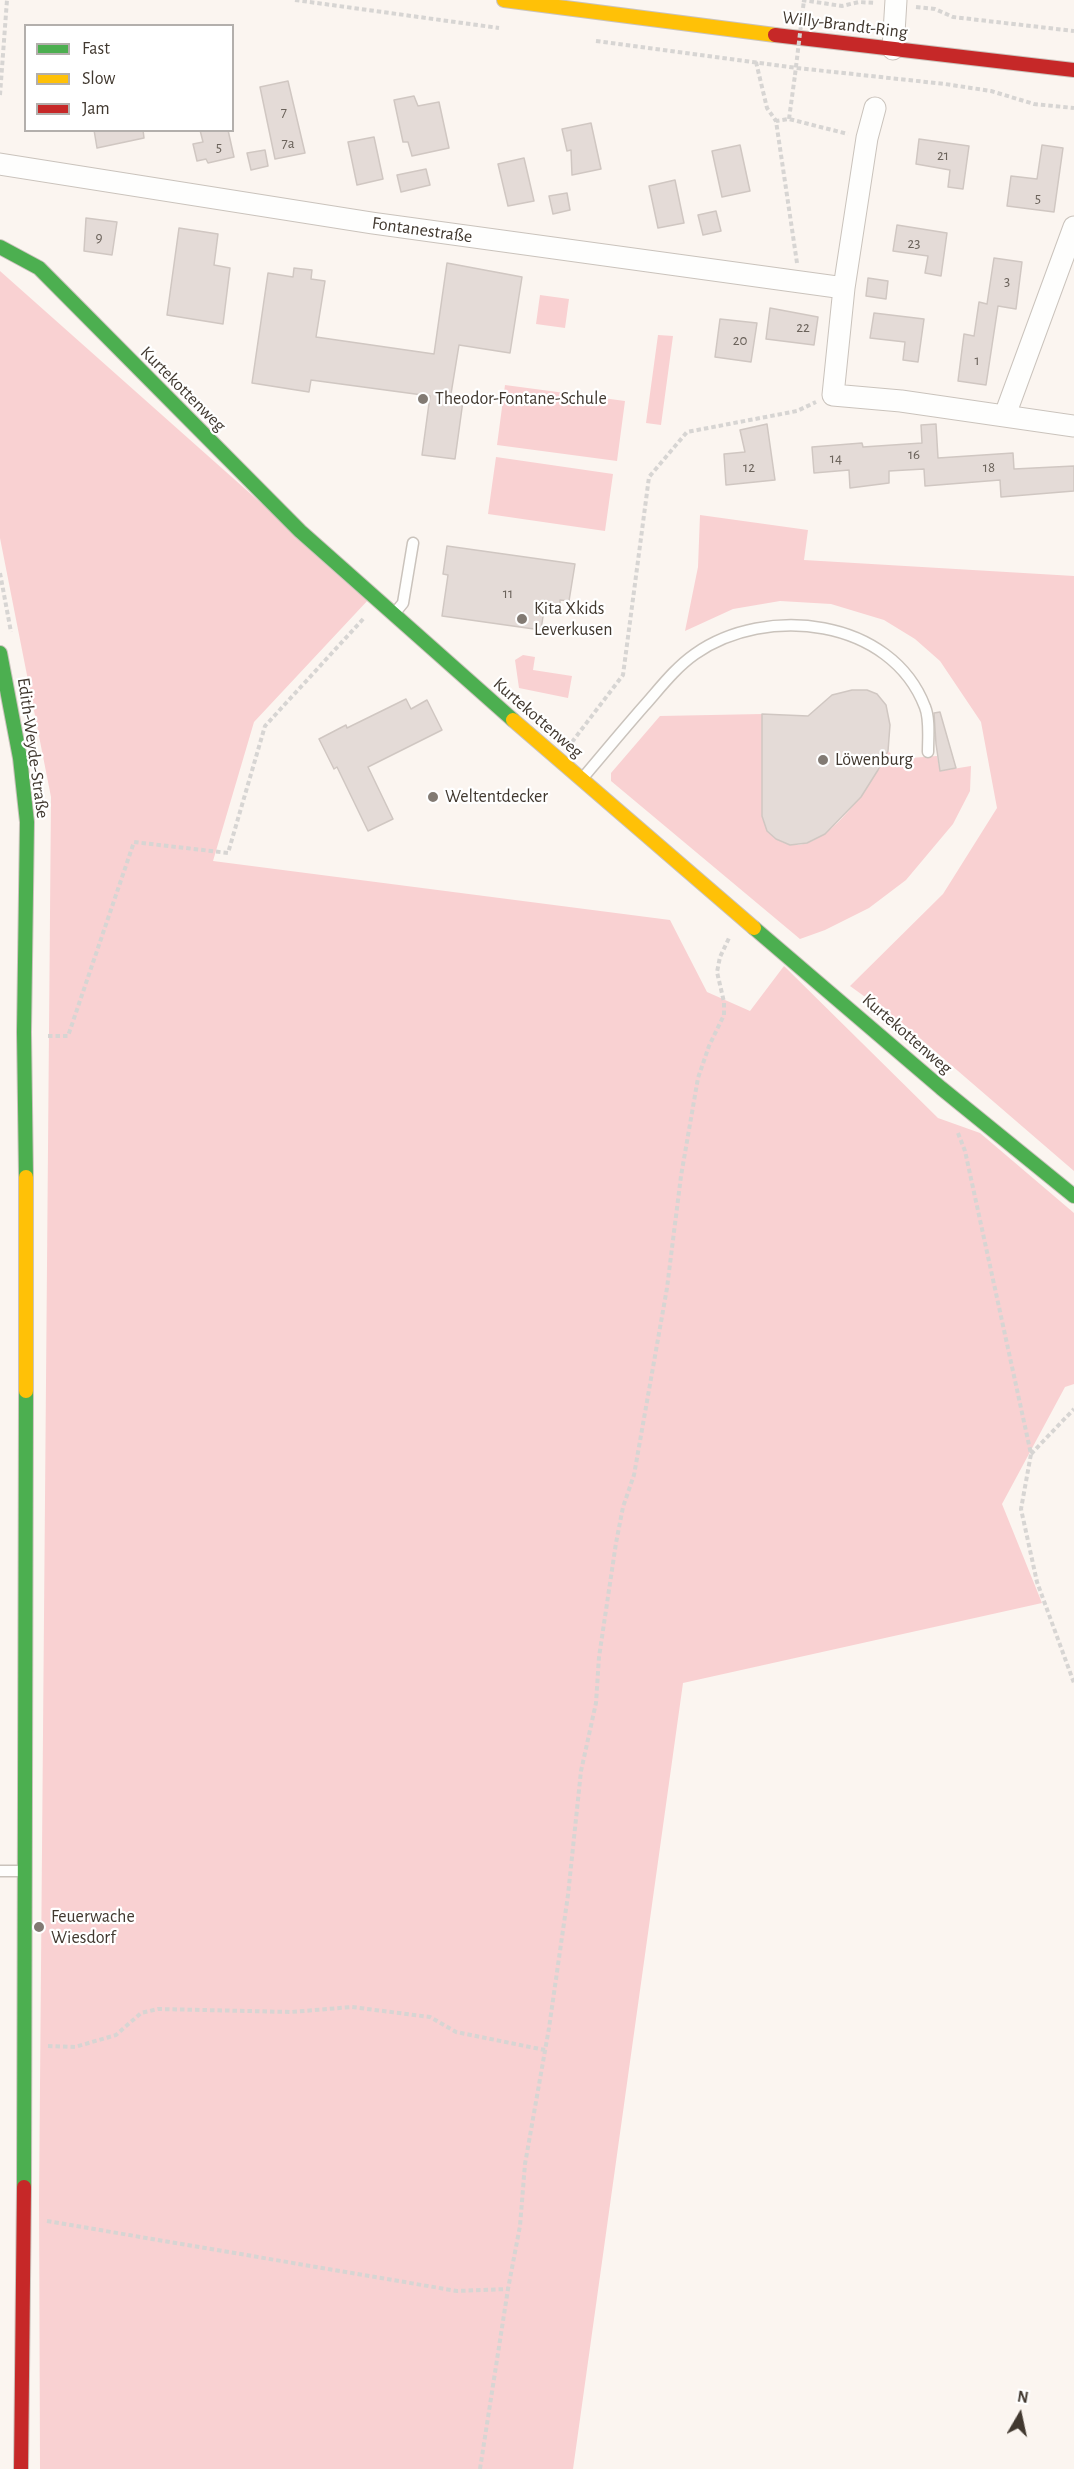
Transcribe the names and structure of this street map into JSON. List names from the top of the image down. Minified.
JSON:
{"streets":{"street":["Willy-Brandt-Ring","Fontanestraße","Kurtekottenweg","Edith-Weyde-Straße"]},"places":["Theodor-Fontane-Schule","Kita Xkids Leverkusen","Löwenburg","Weltentdecker","Feuerwache Wiesdorf"],"house_numbers":["7","7a","5","21","5","9","23","3","22","20","1","16","14","12","18","11"],"legend":["Fast","Slow","Jam"],"north":"top"}
